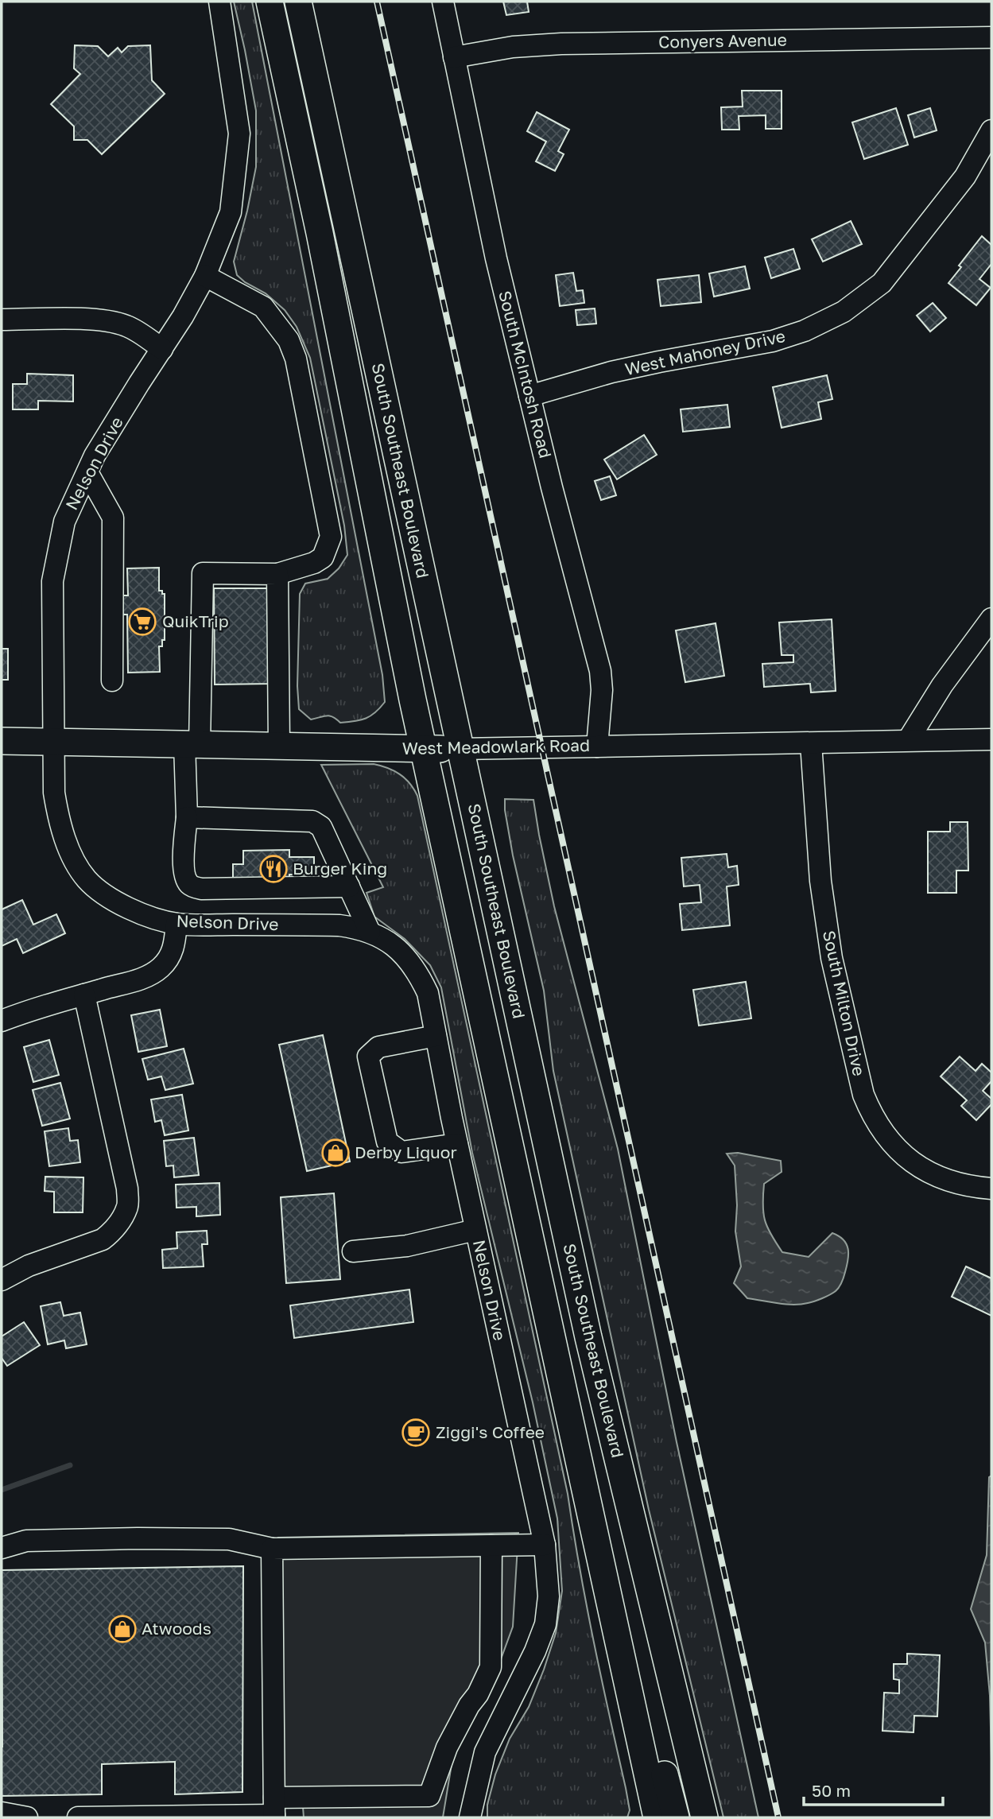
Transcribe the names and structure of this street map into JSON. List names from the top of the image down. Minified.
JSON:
{"streets":{"main road":["South Southeast Boulevard","West Meadowlark Road"],"street":["Conyers Avenue","West Mahoney Drive","South McIntosh Road","Nelson Drive","South Milton Drive"]},"crossings":[["Conyers Avenue","South McIntosh Road"],["West Mahoney Drive","South McIntosh Road"],["South McIntosh Road","West Meadowlark Road"],["Nelson Drive","West Meadowlark Road"],["South Southeast Boulevard","West Meadowlark Road"],["West Meadowlark Road","South Milton Drive"]],"places":{"supermarket":["QuikTrip"],"restaurant":["Burger King"],"shop":["Derby Liquor","Atwoods"],"cafe":["Ziggi's Coffee"]},"scale_bar":"50 m"}
